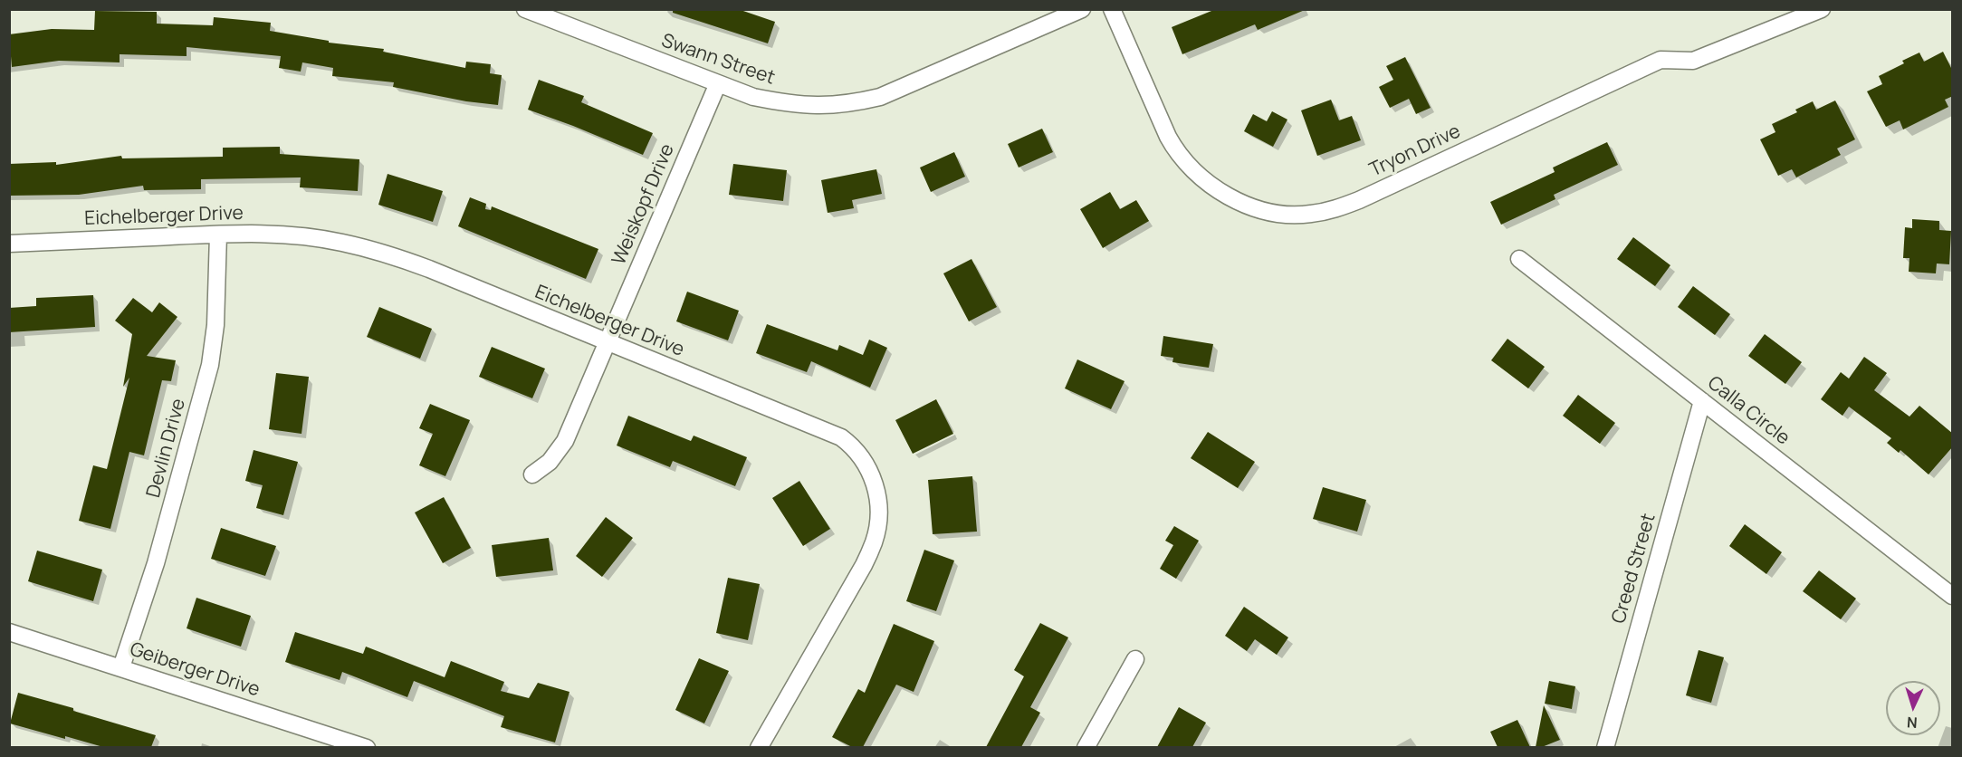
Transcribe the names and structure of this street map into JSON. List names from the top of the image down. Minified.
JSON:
{"streets":{"street":["Swann Street","Tryon Drive","Weiskopf Drive","Eichelberger Drive","Calla Circle","Devlin Drive","Creed Street","Geiberger Drive"]},"crossings":[["Swann Street","Weiskopf Drive"],["Weiskopf Drive","Eichelberger Drive"],["Eichelberger Drive","Devlin Drive"],["Calla Circle","Creed Street"],["Devlin Drive","Geiberger Drive"]],"north":"bottom"}
